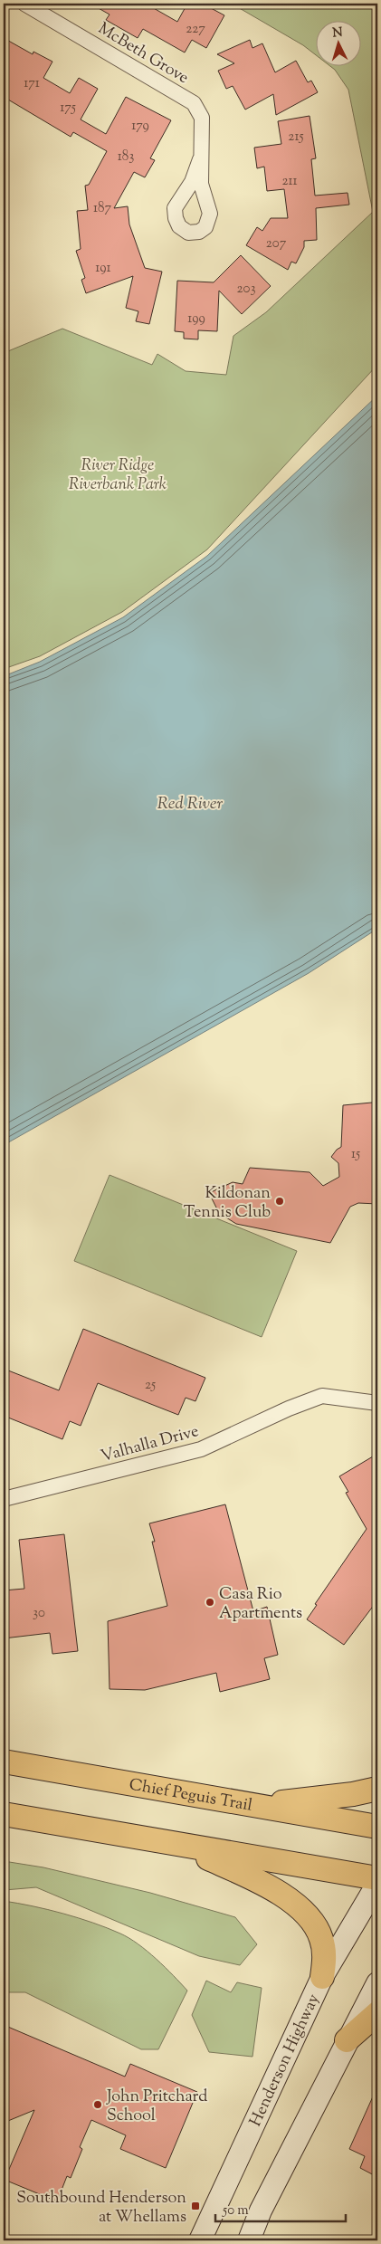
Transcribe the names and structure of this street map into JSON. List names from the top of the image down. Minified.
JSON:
{"streets":{"main road":["Chief Peguis Trail","Henderson Highway"],"street":["McBeth Grove","Valhalla Drive"]},"water":["Red River"],"parks":["River Ridge Riverbank Park"],"places":{"other":["Kildonan Tennis Club","Casa Rio Apartments","John Pritchard School"],"transit":["Southbound Henderson at Whellams"]},"house_numbers":["227","171","175","179","215","183","211","187","207","191","203","199","15","25","30"],"scale_bar":"50 m","north":"top"}
